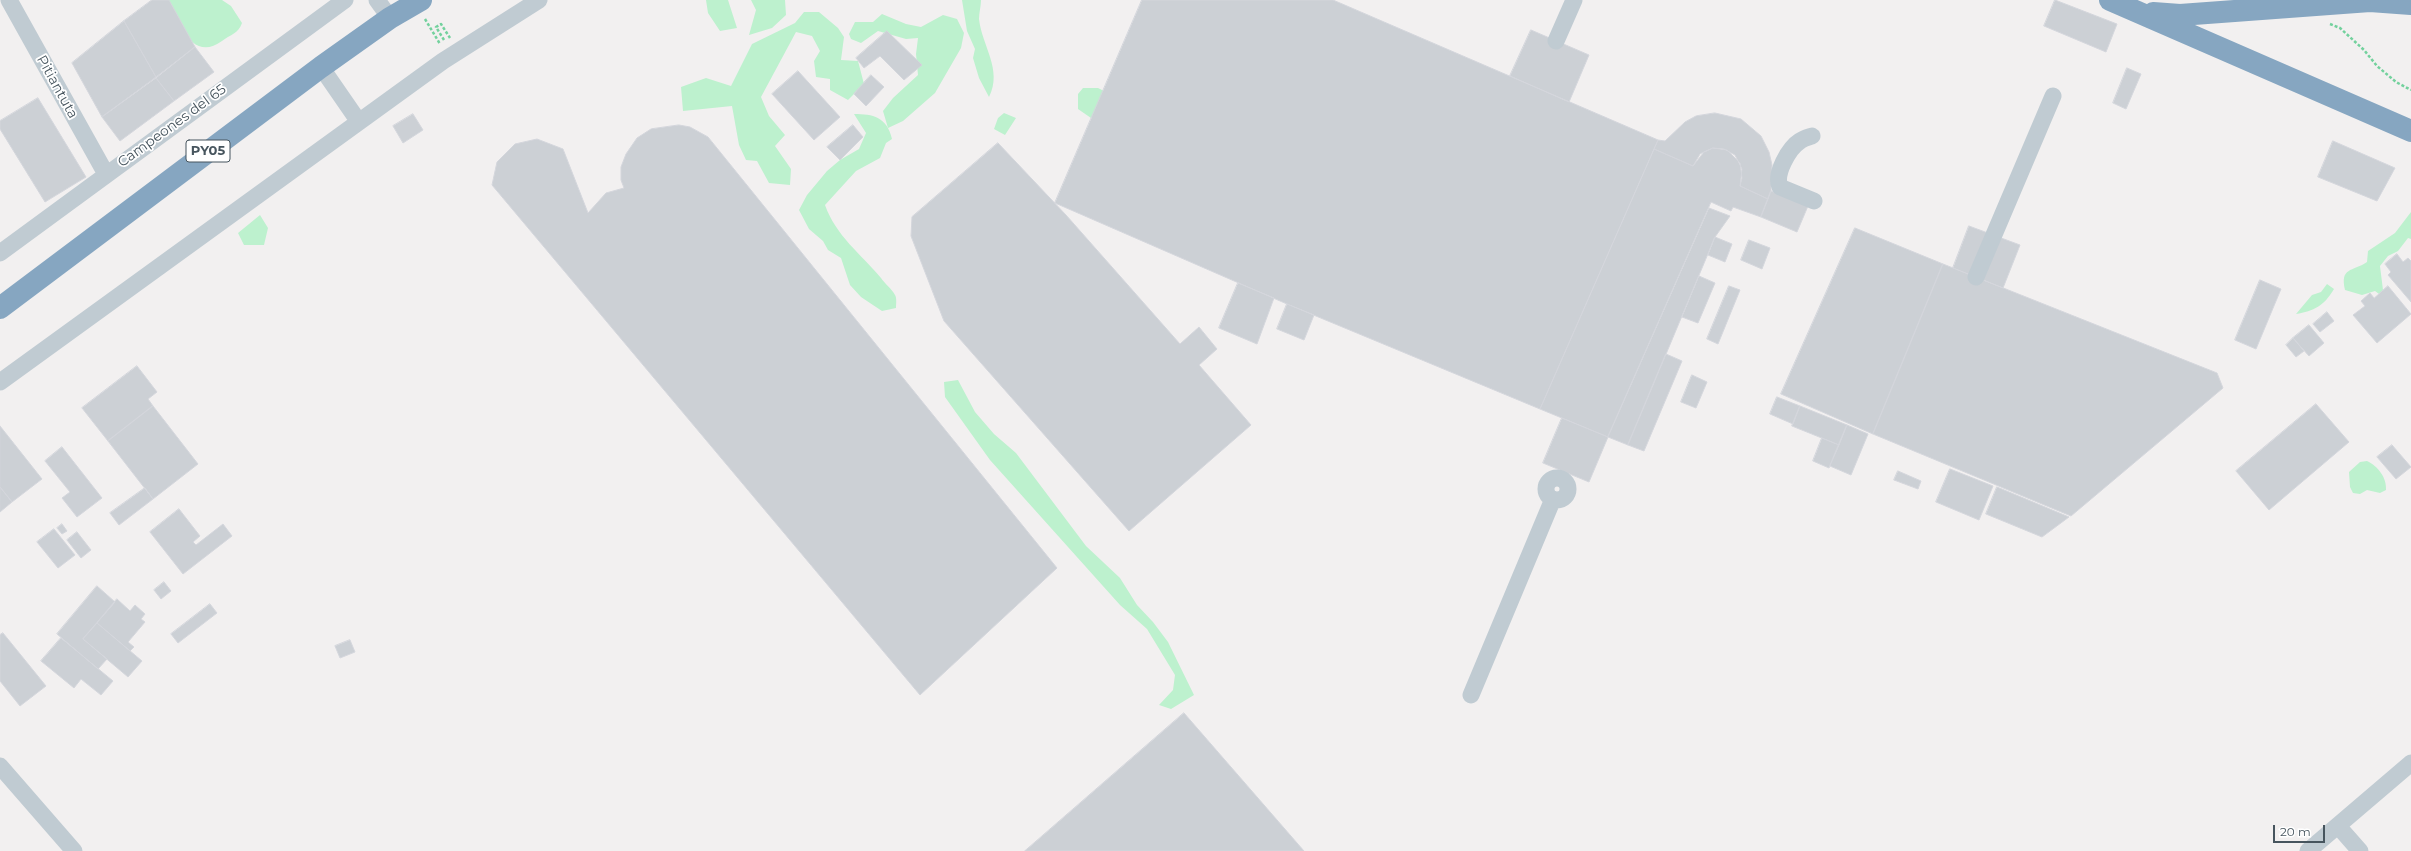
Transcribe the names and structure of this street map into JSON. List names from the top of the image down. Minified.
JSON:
{"streets":{"highway":["PY05"],"street":["Pitiantuta","Campeones del 65"]},"crossings":[["Pitiantuta","Campeones del 65"]],"scale_bar":"20 m"}
